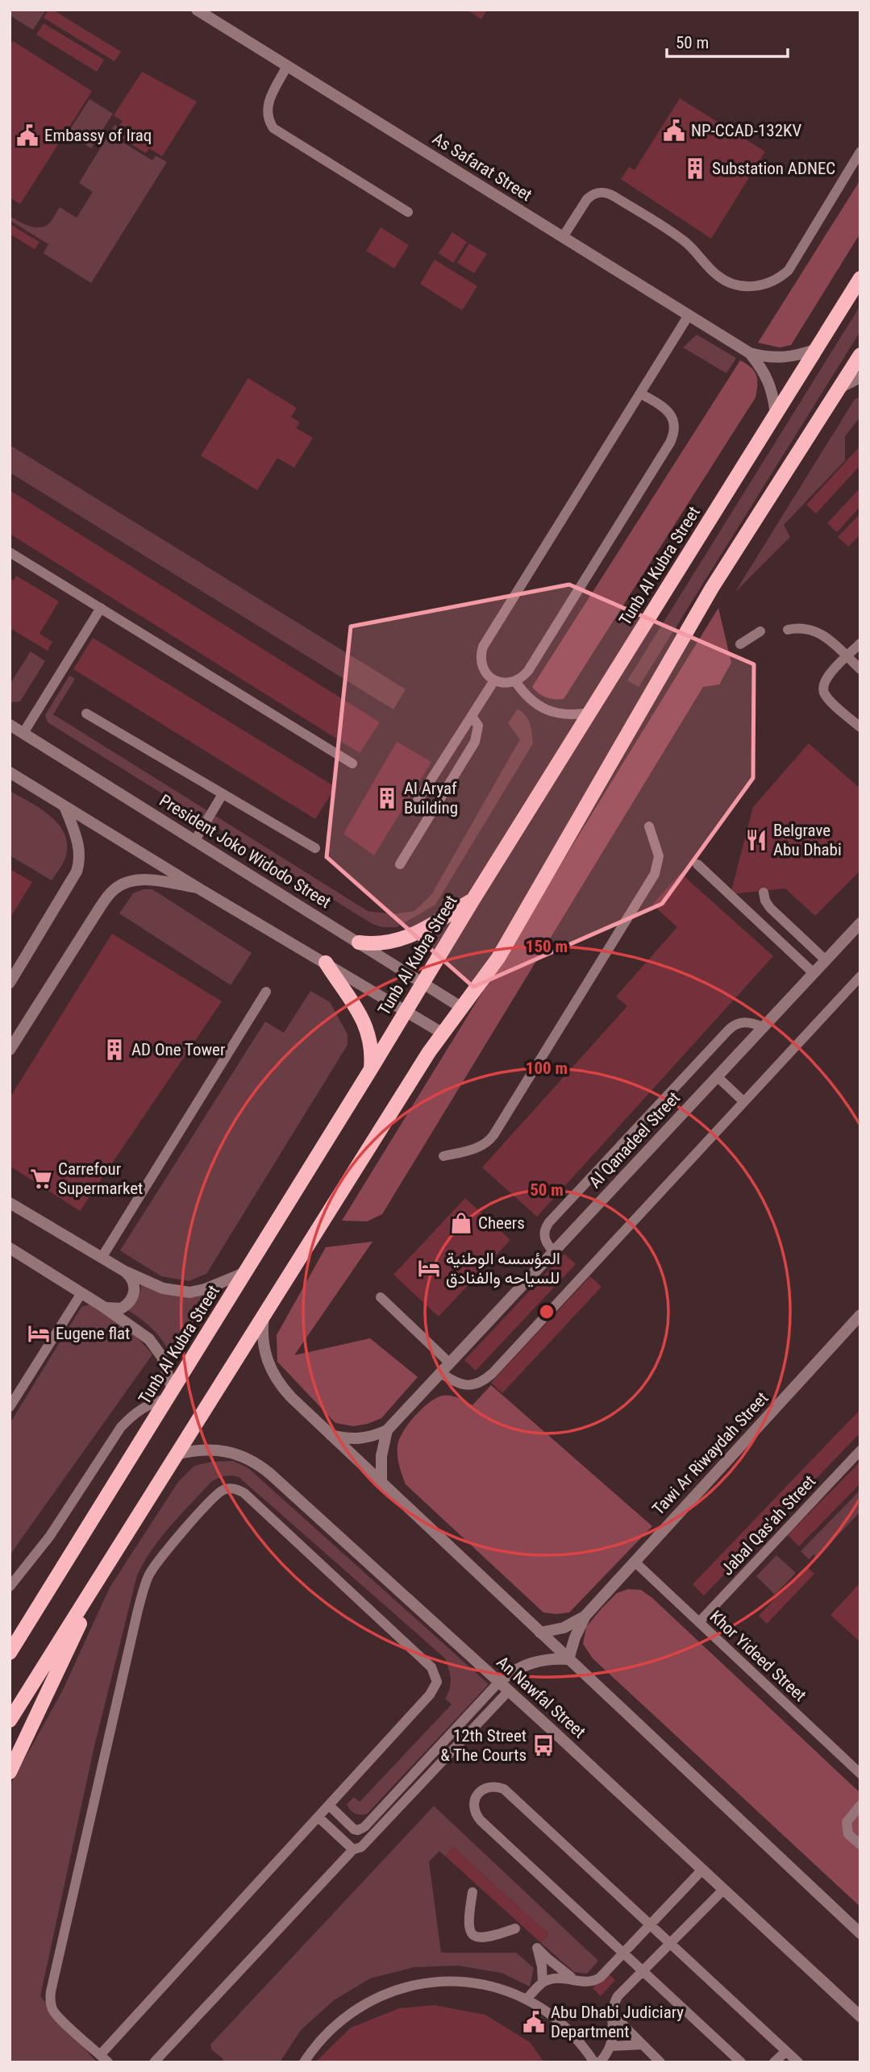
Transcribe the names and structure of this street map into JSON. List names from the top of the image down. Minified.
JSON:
{"streets":{"main road":["Tunb Al Kubra Street"],"street":["As Safarat Street","President Joko Widodo Street","Al Qanadeel Street","Tawi Ar Riwaydah Street","An Nawfal Street"],"lane":["Jabal Qas'ah Street","Khor Yideed Street"]},"crossings":[["As Safarat Street","Tunb Al Kubra Street"],["Tunb Al Kubra Street","President Joko Widodo Street"],["Tawi Ar Riwaydah Street","Khor Yideed Street"],["Jabal Qas'ah Street","Khor Yideed Street"]],"places":{"public building":["NP-CCAD-132KV","Embassy of Iraq","Abu Dhabi Judiciary Department"],"building":["Substation ADNEC","Al Aryaf Building","AD One Tower"],"restaurant":["Belgrave Abu Dhabi"],"supermarket":["Carrefour Supermarket"],"shop":["Cheers"],"hotel":["المؤسسه الوطنية للسياحه والفنادق","Eugene flat"],"bus stop":["12th Street & The Courts"]},"scale_bar":"50 m","rings":["150 m","100 m","50 m"]}
